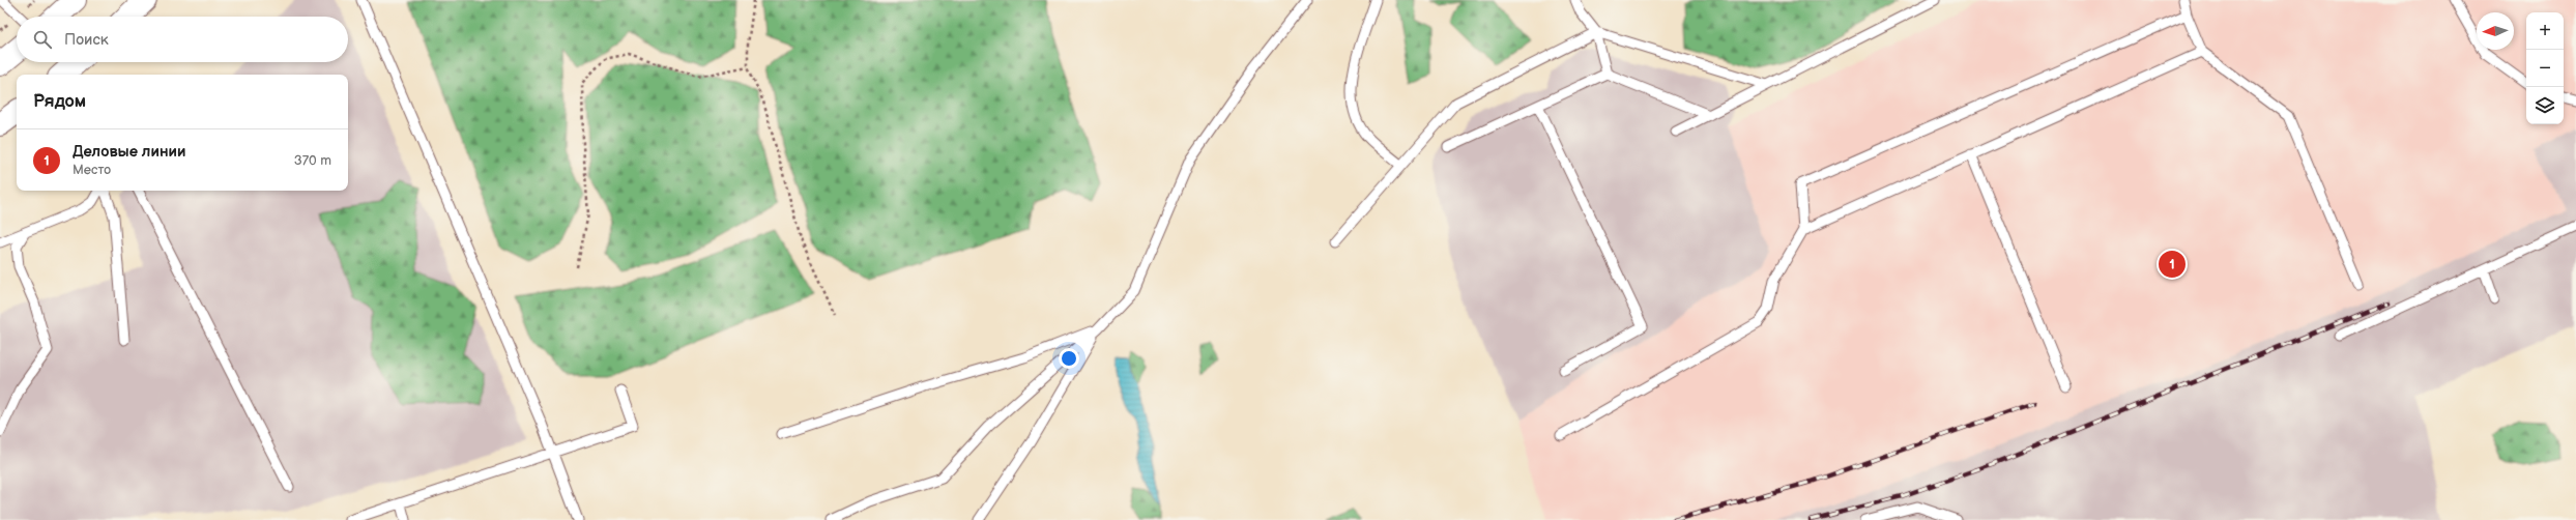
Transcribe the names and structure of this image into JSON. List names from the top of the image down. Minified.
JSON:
{"north":"left","page":{"map_buttons":["+","−"],"search":"Поиск","heading":"Рядом","list":[{"mark":"1","name":"Деловые линии","note":"Место","value":"370 m"}],"pins":"1"}}
